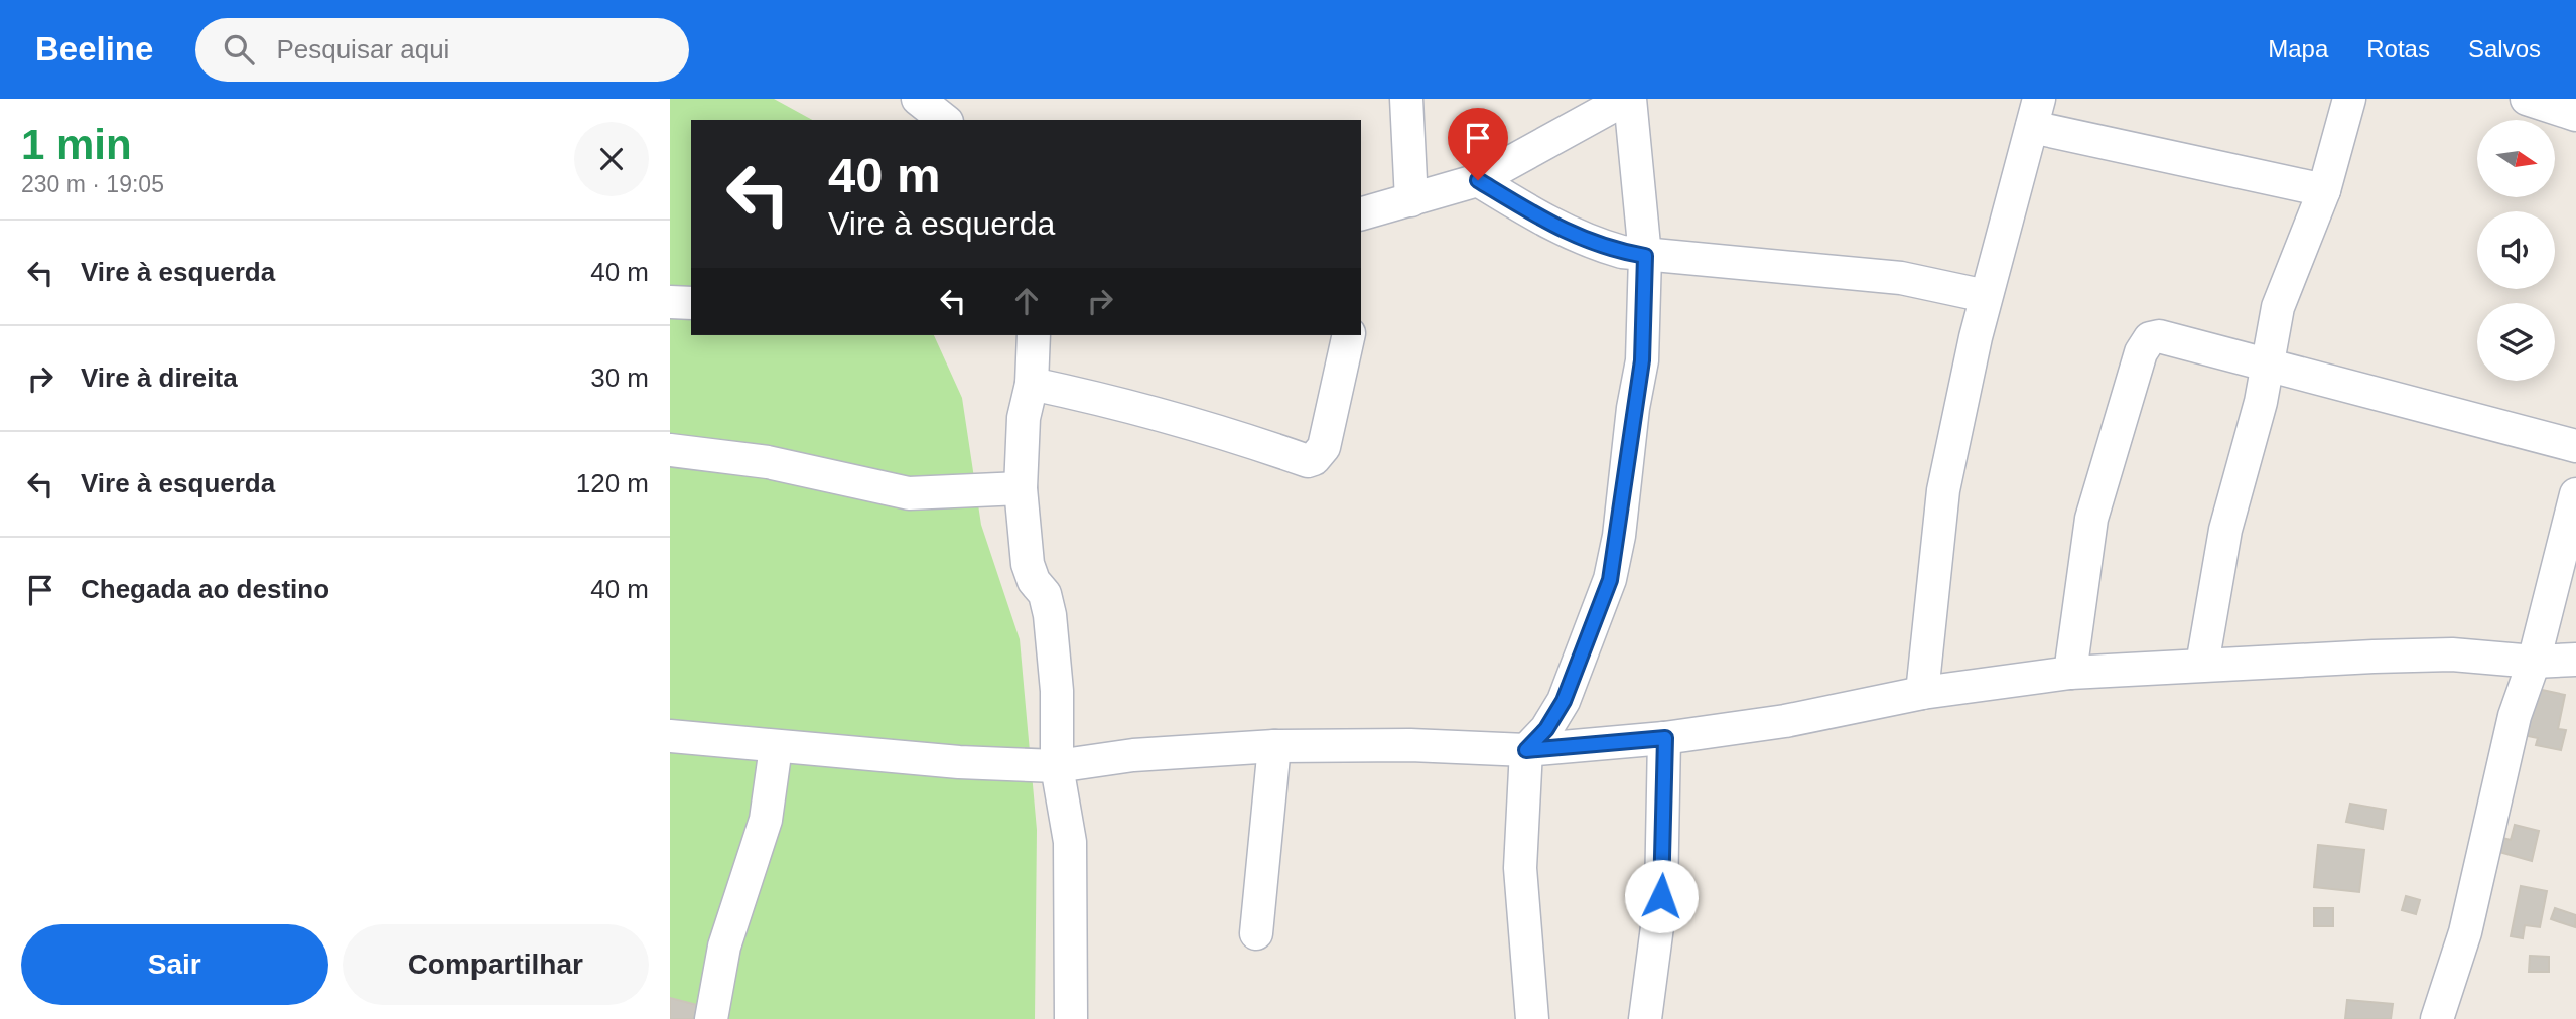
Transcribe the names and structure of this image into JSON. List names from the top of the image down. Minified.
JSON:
{"north":"right","page":{"header":"Beeline","search":"Pesquisar aqui","nav":["Mapa","Rotas","Salvos"],"heading":["1 min","230 m · 19:05"],"turn":["40 m","Vire à esquerda"],"list":[{"name":"Vire à esquerda","value":"40 m"},{"name":"Vire à direita","value":"30 m"},{"name":"Vire à esquerda","value":"120 m"},{"name":"Chegada ao destino","value":"40 m"}],"buttons":["Sair","Compartilhar"]}}
